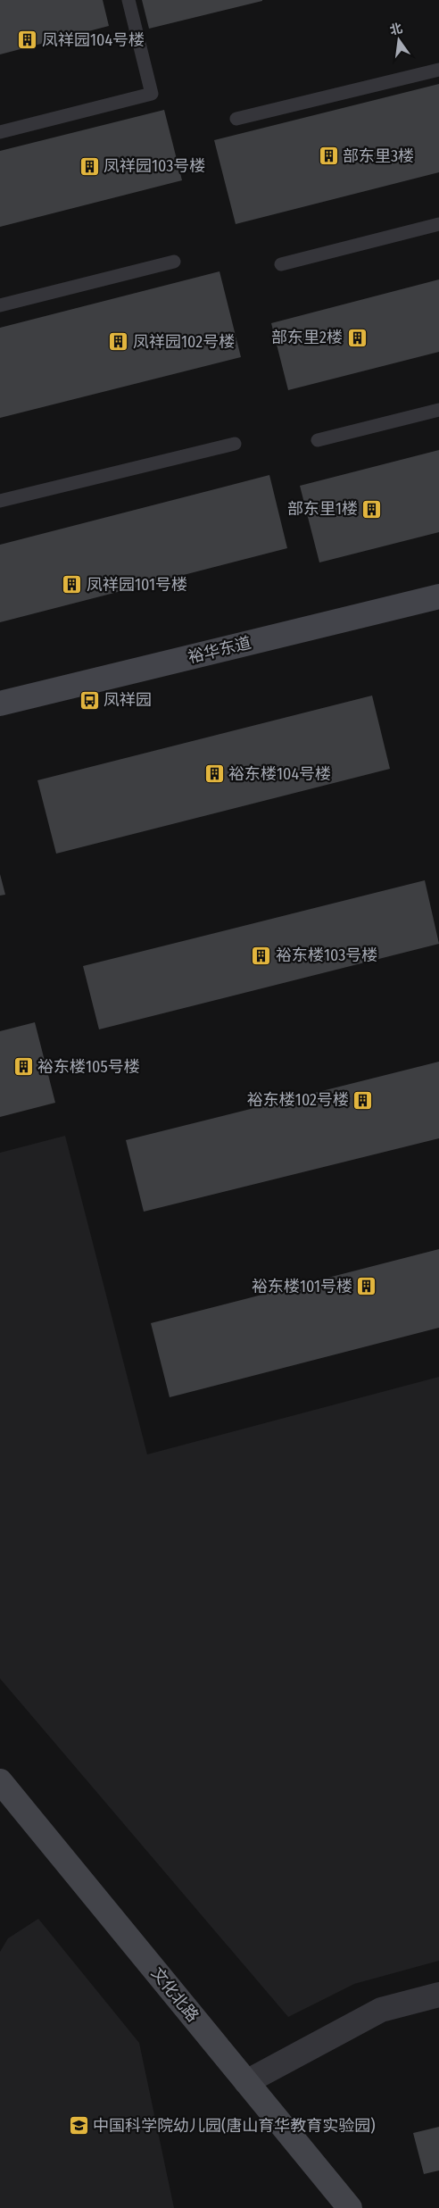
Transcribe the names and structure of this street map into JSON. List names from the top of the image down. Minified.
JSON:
{"streets":{"street":["裕华东道","文化北路"]},"places":{"building":["凤祥园104号楼","部东里3楼","凤祥园103号楼","部东里2楼","凤祥园102号楼","部东里1楼","凤祥园101号楼","裕东楼104号楼","裕东楼103号楼","裕东楼105号楼","裕东楼102号楼","裕东楼101号楼"],"bus stop":["凤祥园"],"school or university":["中国科学院幼儿园(唐山育华教育实验园)"]},"north":"top"}
